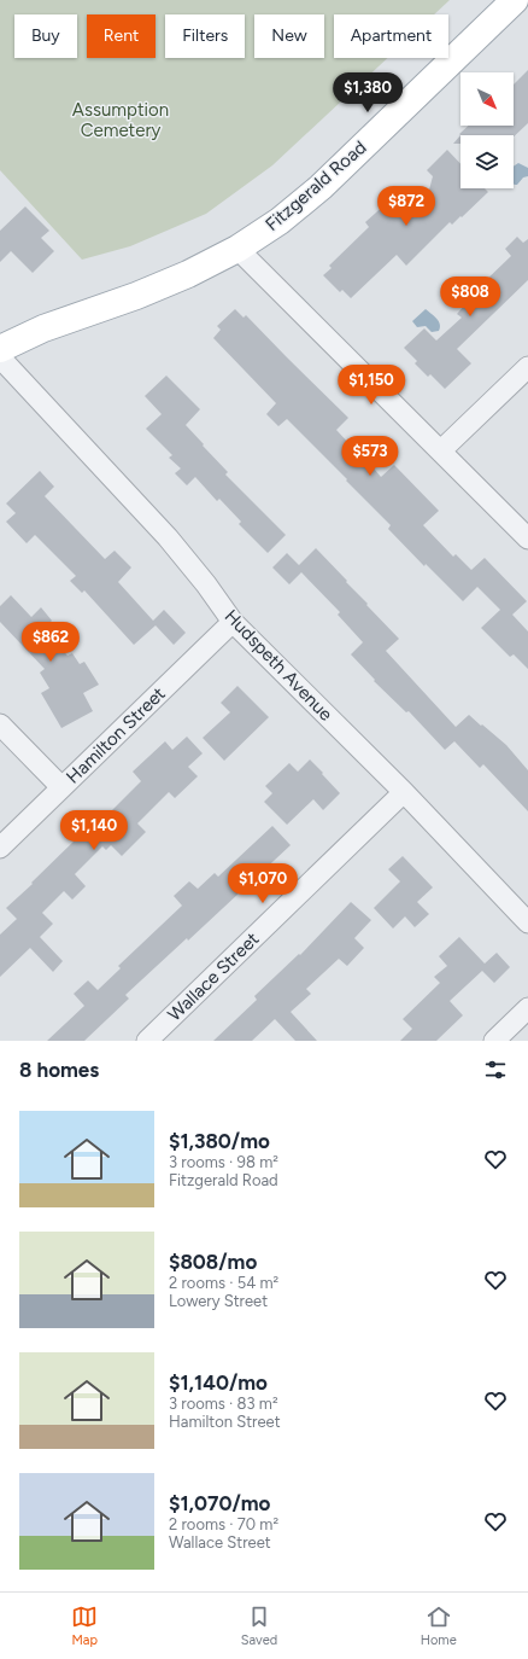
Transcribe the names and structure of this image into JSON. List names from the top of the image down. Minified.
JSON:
{"streets":{"main road":["Fitzgerald Road"],"street":["Hudspeth Avenue","Hamilton Street","Wallace Street"]},"crossings":[["Hudspeth Avenue","Hamilton Street"],["Hudspeth Avenue","Wallace Street"]],"parks":["Assumption Cemetery"],"north":"bottom right","page":{"chip":["Buy","Rent","Filters","New","Apartment"],"price":["$1,380","$872","$808","$1,150","$573","$862","$1,140","$1,070"],"heading":"8 homes","list":[{"name":"$1,380/mo","note":"3 rooms · 98 m² · Fitzgerald Road"},{"name":"$808/mo","note":"2 rooms · 54 m² · Lowery Street"},{"name":"$1,140/mo","note":"3 rooms · 83 m² · Hamilton Street"},{"name":"$1,070/mo","note":"2 rooms · 70 m² · Wallace Street"}],"tabs":["Map","Saved","Home"]}}
